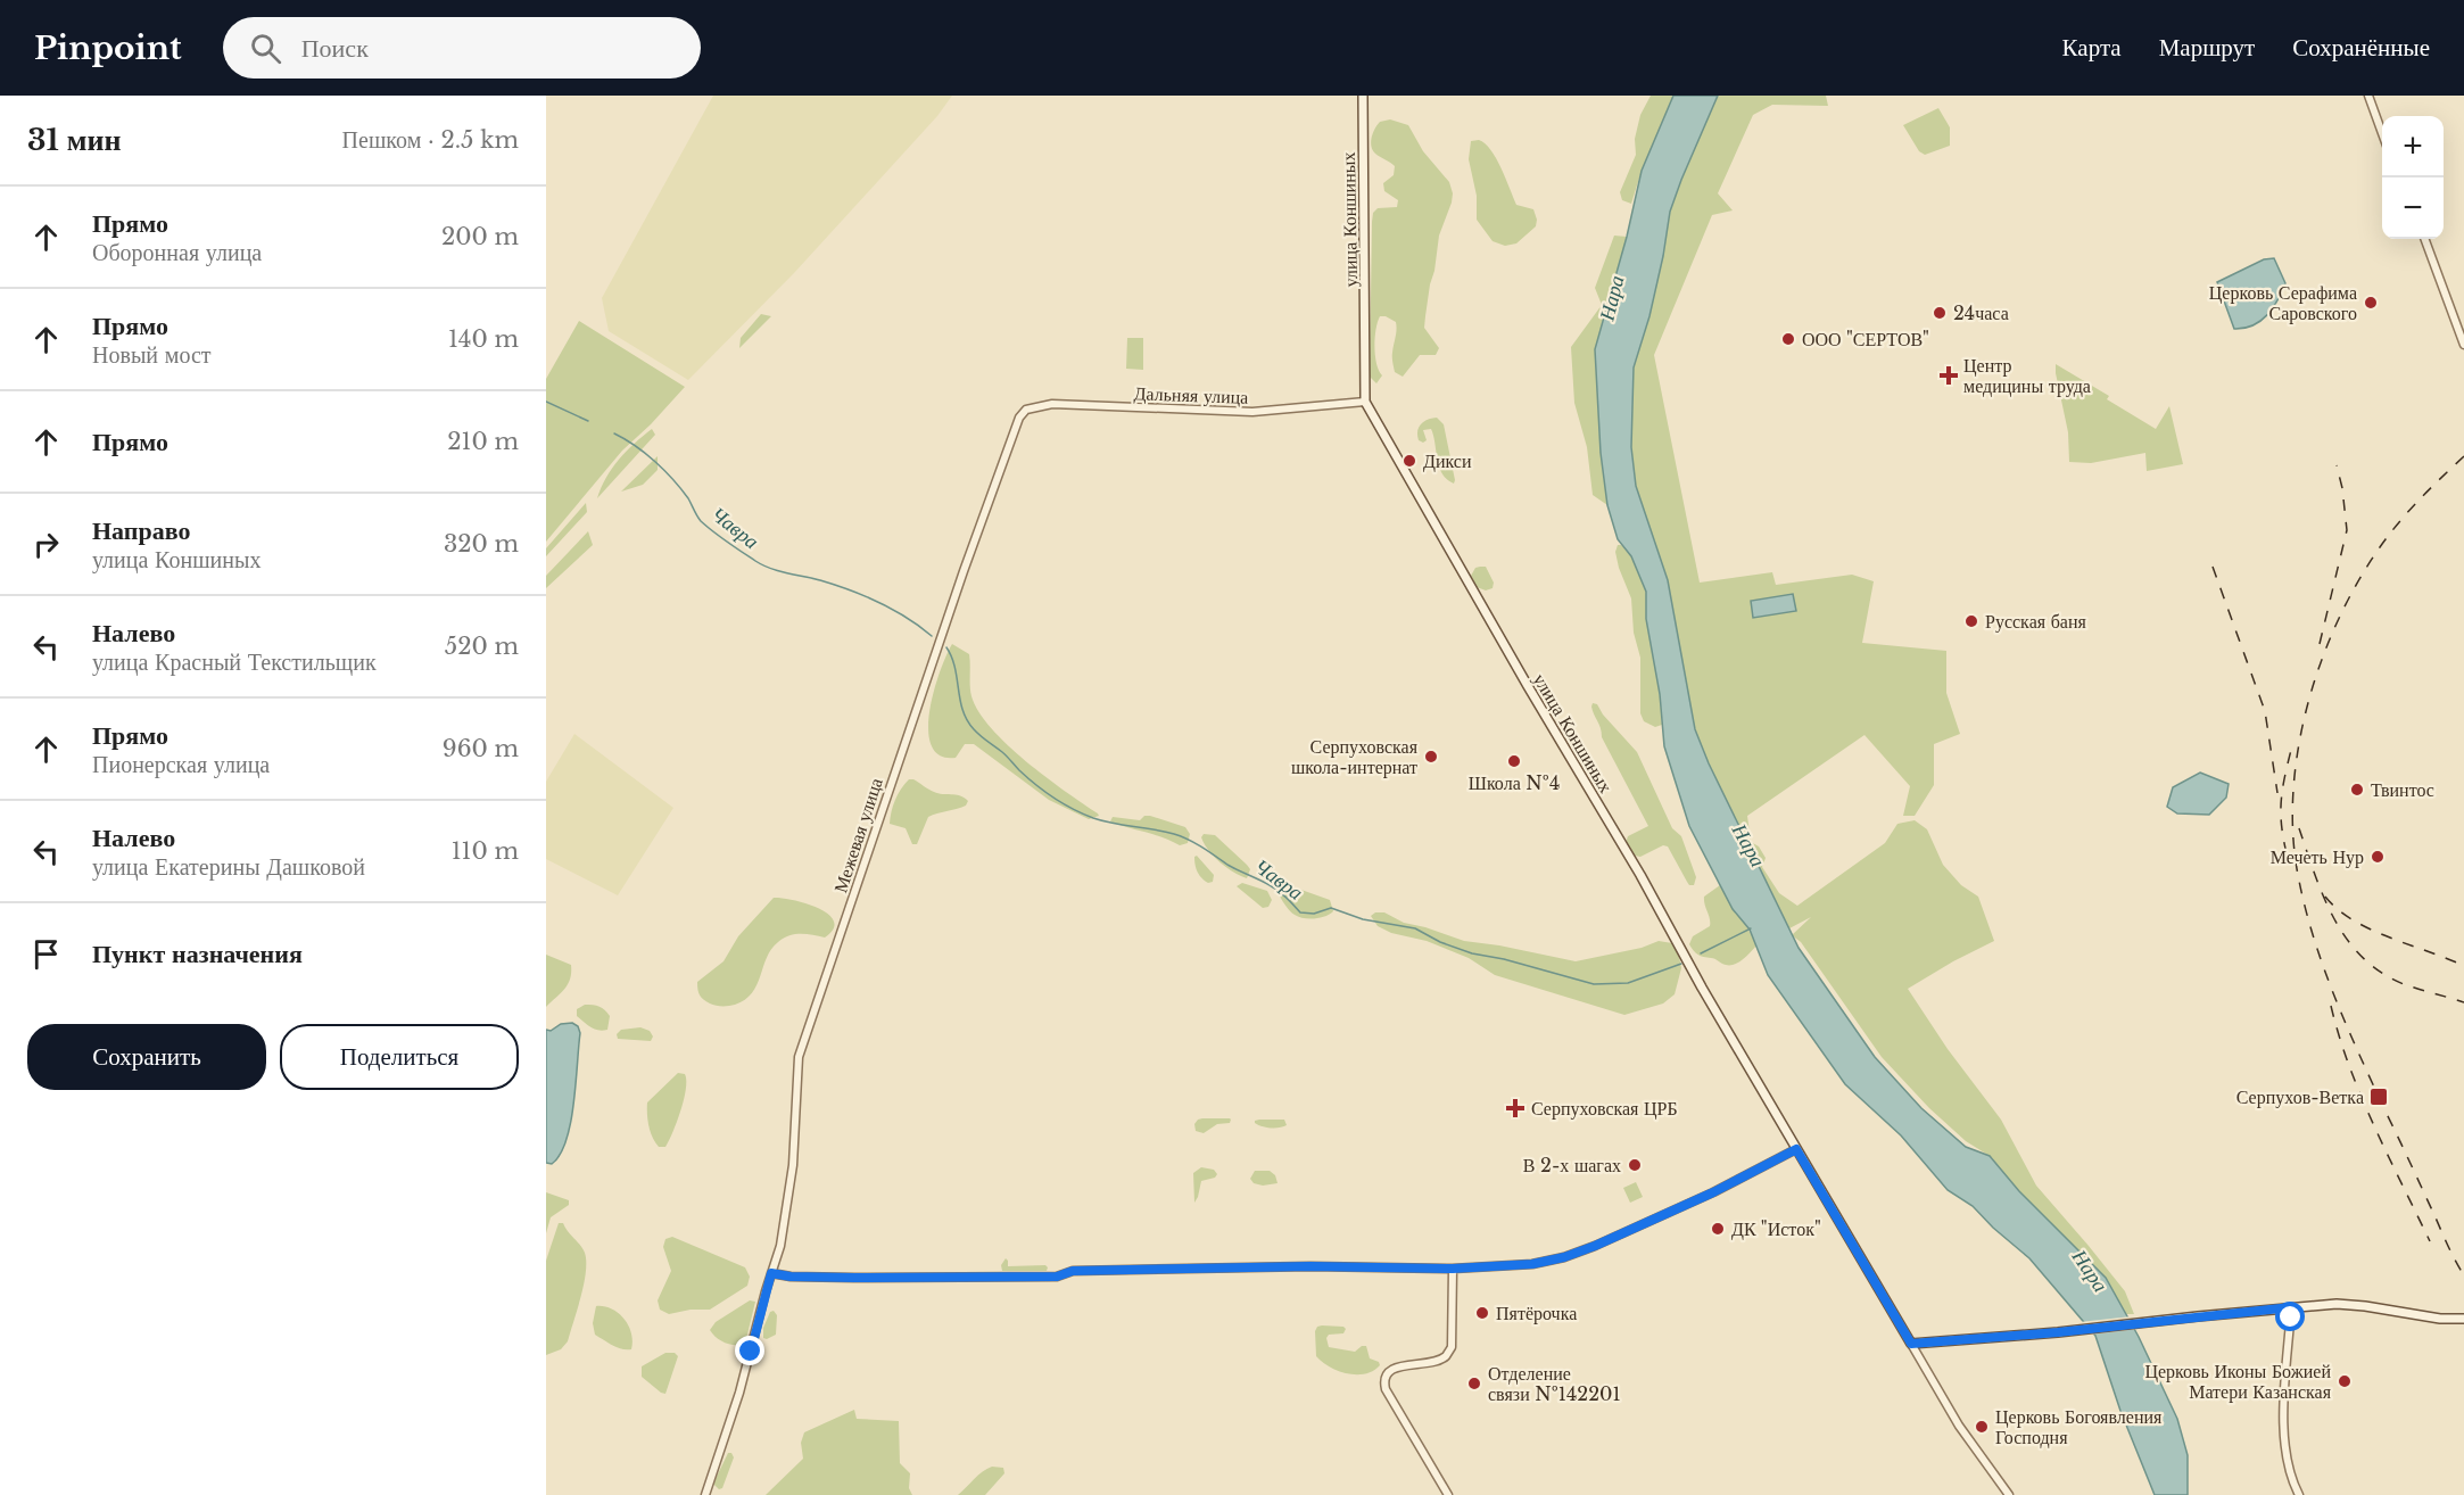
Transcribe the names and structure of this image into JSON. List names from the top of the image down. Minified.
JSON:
{"streets":{"main road":["улица Коншиных"],"street":["Дальняя улица","Межевая улица"]},"crossings":[["улица Коншиных","Дальняя улица"],["Дальняя улица","Межевая улица"]],"water":["Нара","Чавра"],"places":{"other":["Церковь Серафима Саровского","24часа","ООО \"СЕРТОВ\"","Дикси","Русская баня","Серпуховская школа-интернат","Школа №4","Твинтос","Мечеть Нур","В 2-х шагах","ДК \"Исток\"","Пятёрочка","Церковь Иконы Божией Матери Казанская","Отделение связи №142201","Церковь Богоявления Господня"],"health":["Центр медицины труда","Серпуховская ЦРБ"],"transit":["Серпухов-Ветка"]},"page":{"header":"Pinpoint","search":"Поиск","nav":["Карта","Маршрут","Сохранённые"],"heading":["31 мин","Пешком · 2.5 km"],"map_buttons":["+","−"],"list":[["Прямо","Оборонная улица","200 m"],["Прямо","Новый мост","140 m"],["Прямо","210 m"],["Направо","улица Коншиных","320 m"],["Налево","улица Красный Текстильщик","520 m"],["Прямо","Пионерская улица","960 m"],["Налево","улица Екатерины Дашковой","110 m"],"Пункт назначения"],"buttons":["Сохранить","Поделиться"]}}
